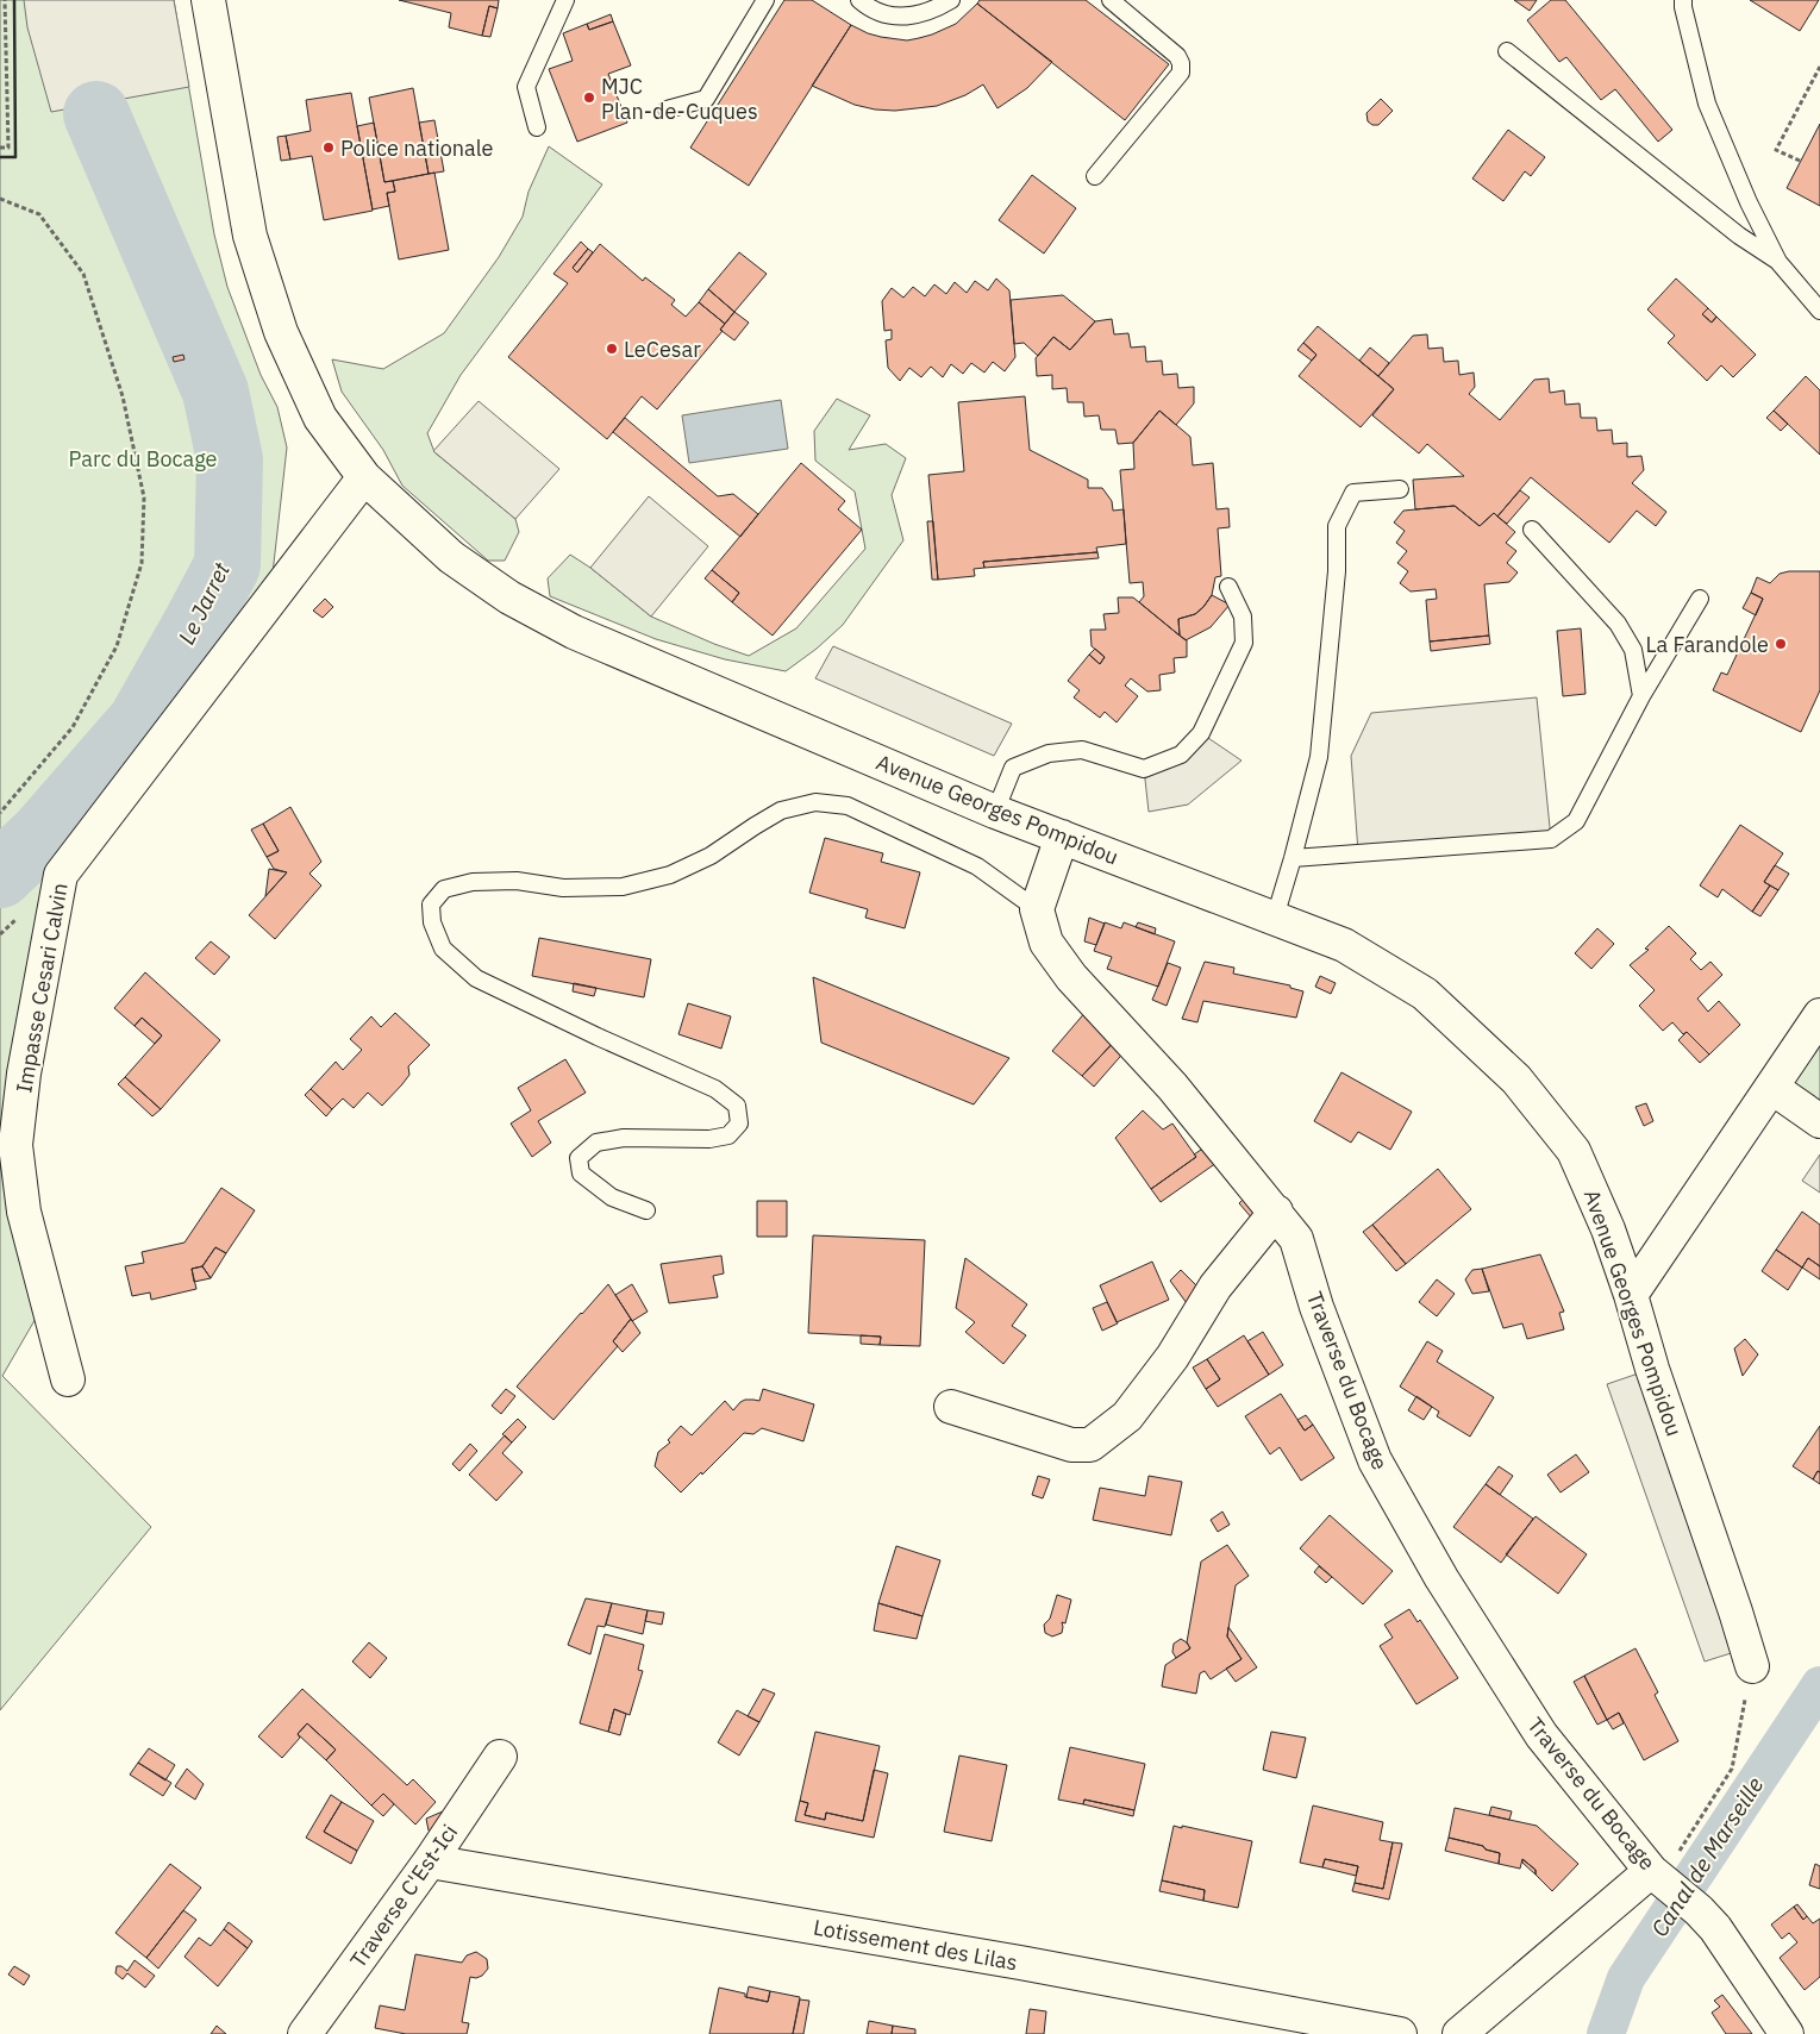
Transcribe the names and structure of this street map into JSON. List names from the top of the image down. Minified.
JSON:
{"streets":{"street":["Avenue Georges Pompidou","Impasse Cesari Calvin","Traverse du Bocage","Traverse C'Est-Ici","Lotissement des Lilas"]},"crossings":[["Avenue Georges Pompidou","Impasse Cesari Calvin"],["Traverse C'Est-Ici","Lotissement des Lilas"]],"water":["Le Jarret","Canal de Marseille"],"parks":["Parc du Bocage"],"places":["MJC Plan-de-Cuques","Police nationale","LeCesar","La Farandole"]}
